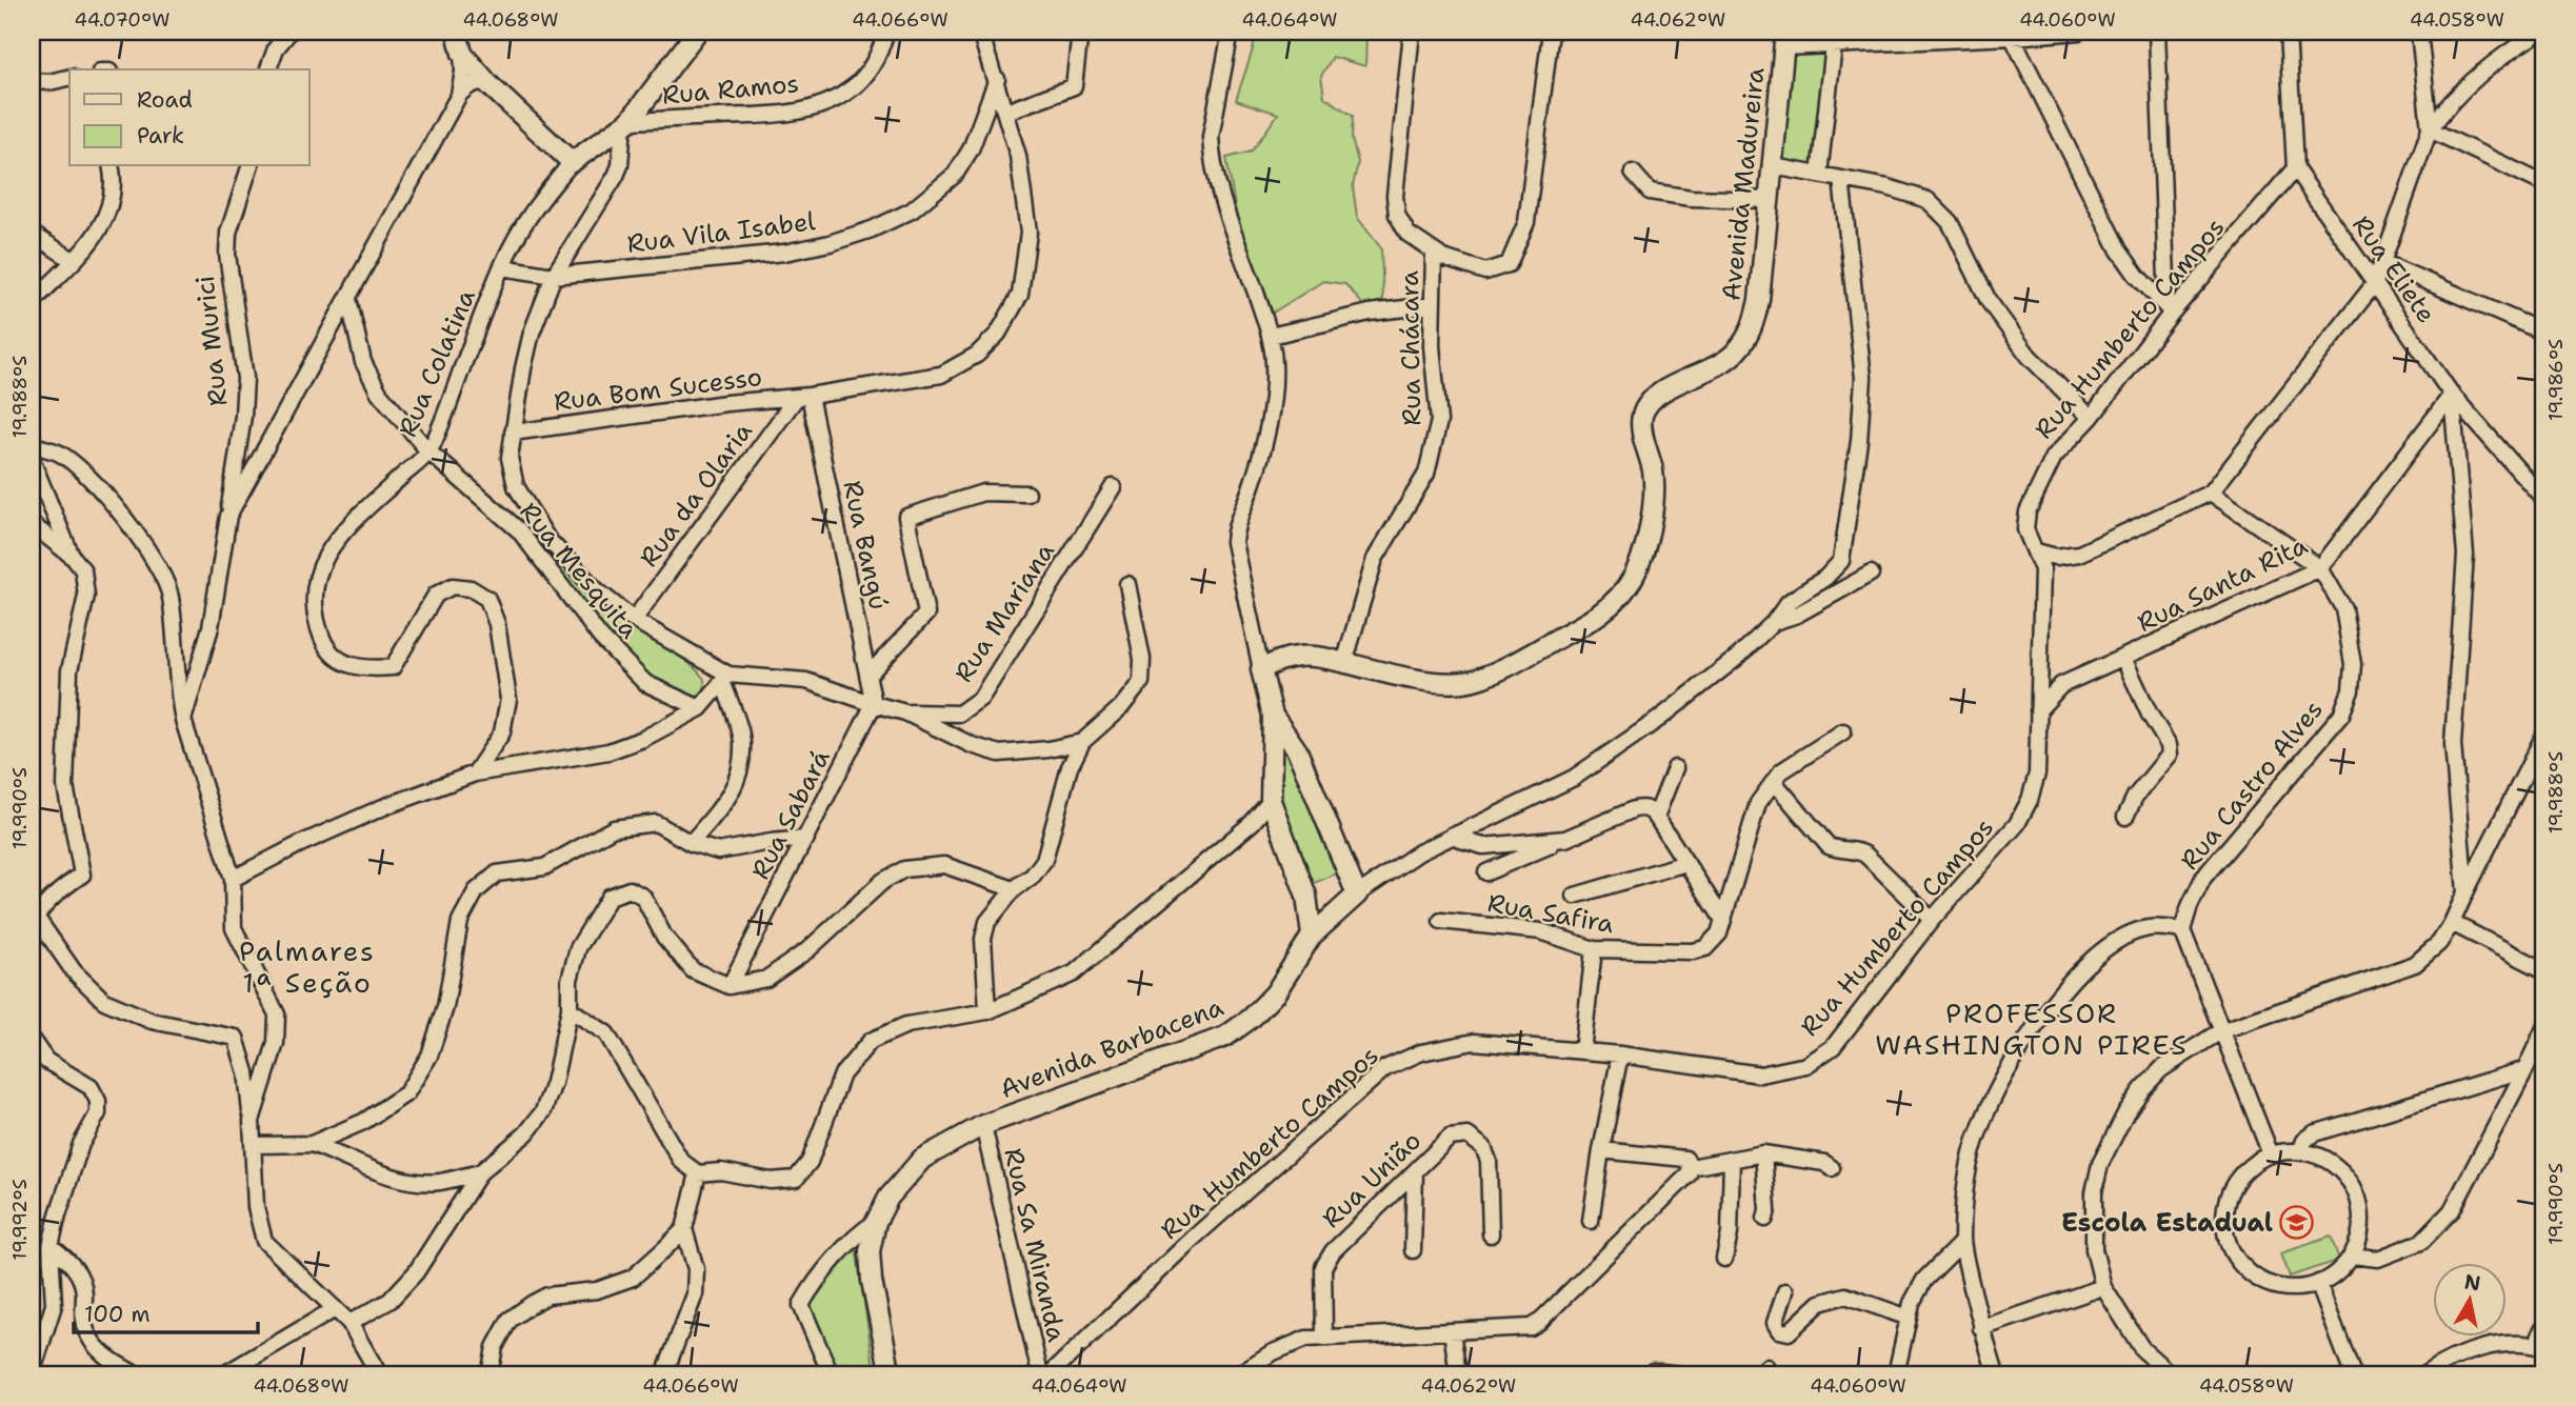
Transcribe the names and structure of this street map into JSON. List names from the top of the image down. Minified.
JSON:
{"streets":{"street":["Rua Ramos","Avenida Madureira","Rua Vila Isabel","Rua Eliete","Rua Humberto Campos","Rua Murici","Rua Chácara","Rua Colatina","Rua Bom Sucesso","Rua da Olaria","Rua Bangú","Rua Mesquita","Rua Santa Rita","Rua Mariana","Rua Castro Alves","Rua Sabará","Rua Safira","Avenida Barbacena","Rua União","Rua Sa Miranda"]},"crossings":[["Avenida Madureira","Rua Chácara"],["Rua Vila Isabel","Rua Colatina"],["Rua Vila Isabel","Rua Bom Sucesso"],["Rua Eliete","Rua Humberto Campos"],["Rua Eliete","Rua Santa Rita"],["Rua Humberto Campos","Rua Santa Rita"],["Rua Colatina","Rua Mesquita"],["Rua Bom Sucesso","Rua da Olaria"],["Rua Bom Sucesso","Rua Bangú"],["Rua da Olaria","Rua Bangú"],["Rua Bangú","Rua Sabará"],["Rua Santa Rita","Rua Castro Alves"],["Rua Safira","Avenida Barbacena"],["Avenida Barbacena","Rua Sa Miranda"]],"districts":["Palmares 1ª Seção","PROFESSOR WASHINGTON PIRES"],"places":{"school or university":["Escola Estadual"]},"legend":["Road","Park"],"scale_bar":"100 m","north":"top","coordinates":["44.070°W","44.068°W","44.066°W","44.064°W","44.062°W","44.060°W","44.058°W","19.986°S","19.988°S","19.990°S","19.992°S"]}
